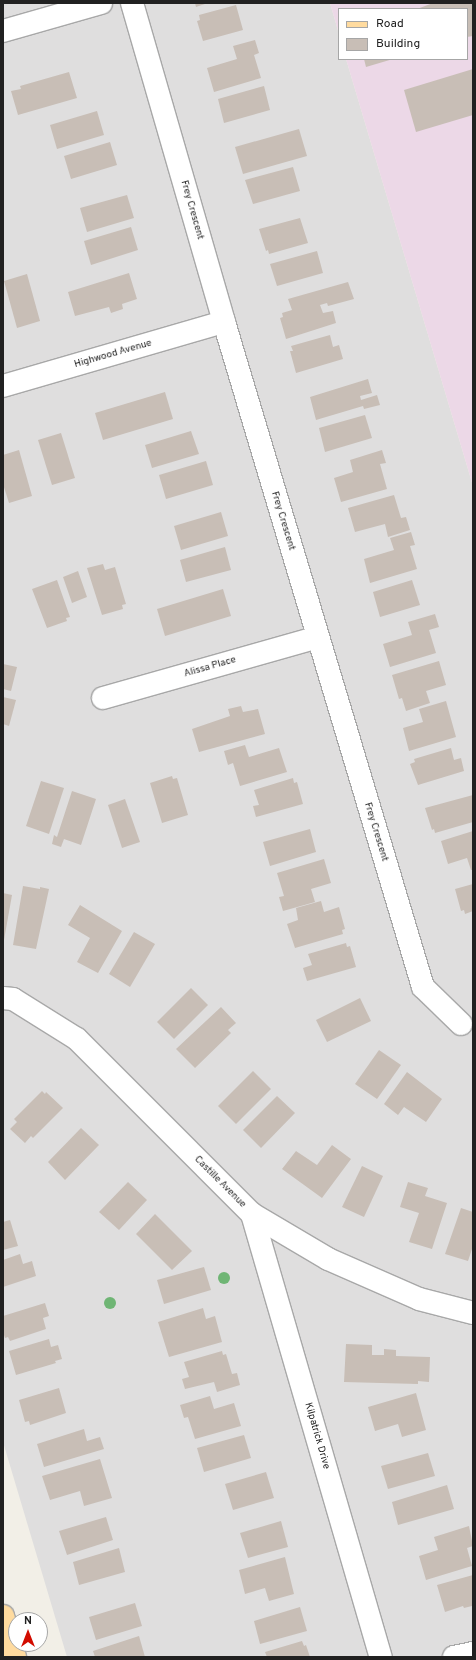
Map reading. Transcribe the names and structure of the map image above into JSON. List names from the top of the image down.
{
  "streets": {
    "street": [
      "Frey Crescent",
      "Highwood Avenue",
      "Alissa Place",
      "Castille Avenue",
      "Kilpatrick Drive"
    ]
  },
  "crossings": [
    ["Frey Crescent", "Highwood Avenue"],
    ["Frey Crescent", "Alissa Place"],
    ["Castille Avenue", "Kilpatrick Drive"]
  ],
  "legend": ["Road", "Building"],
  "north": "top"
}
